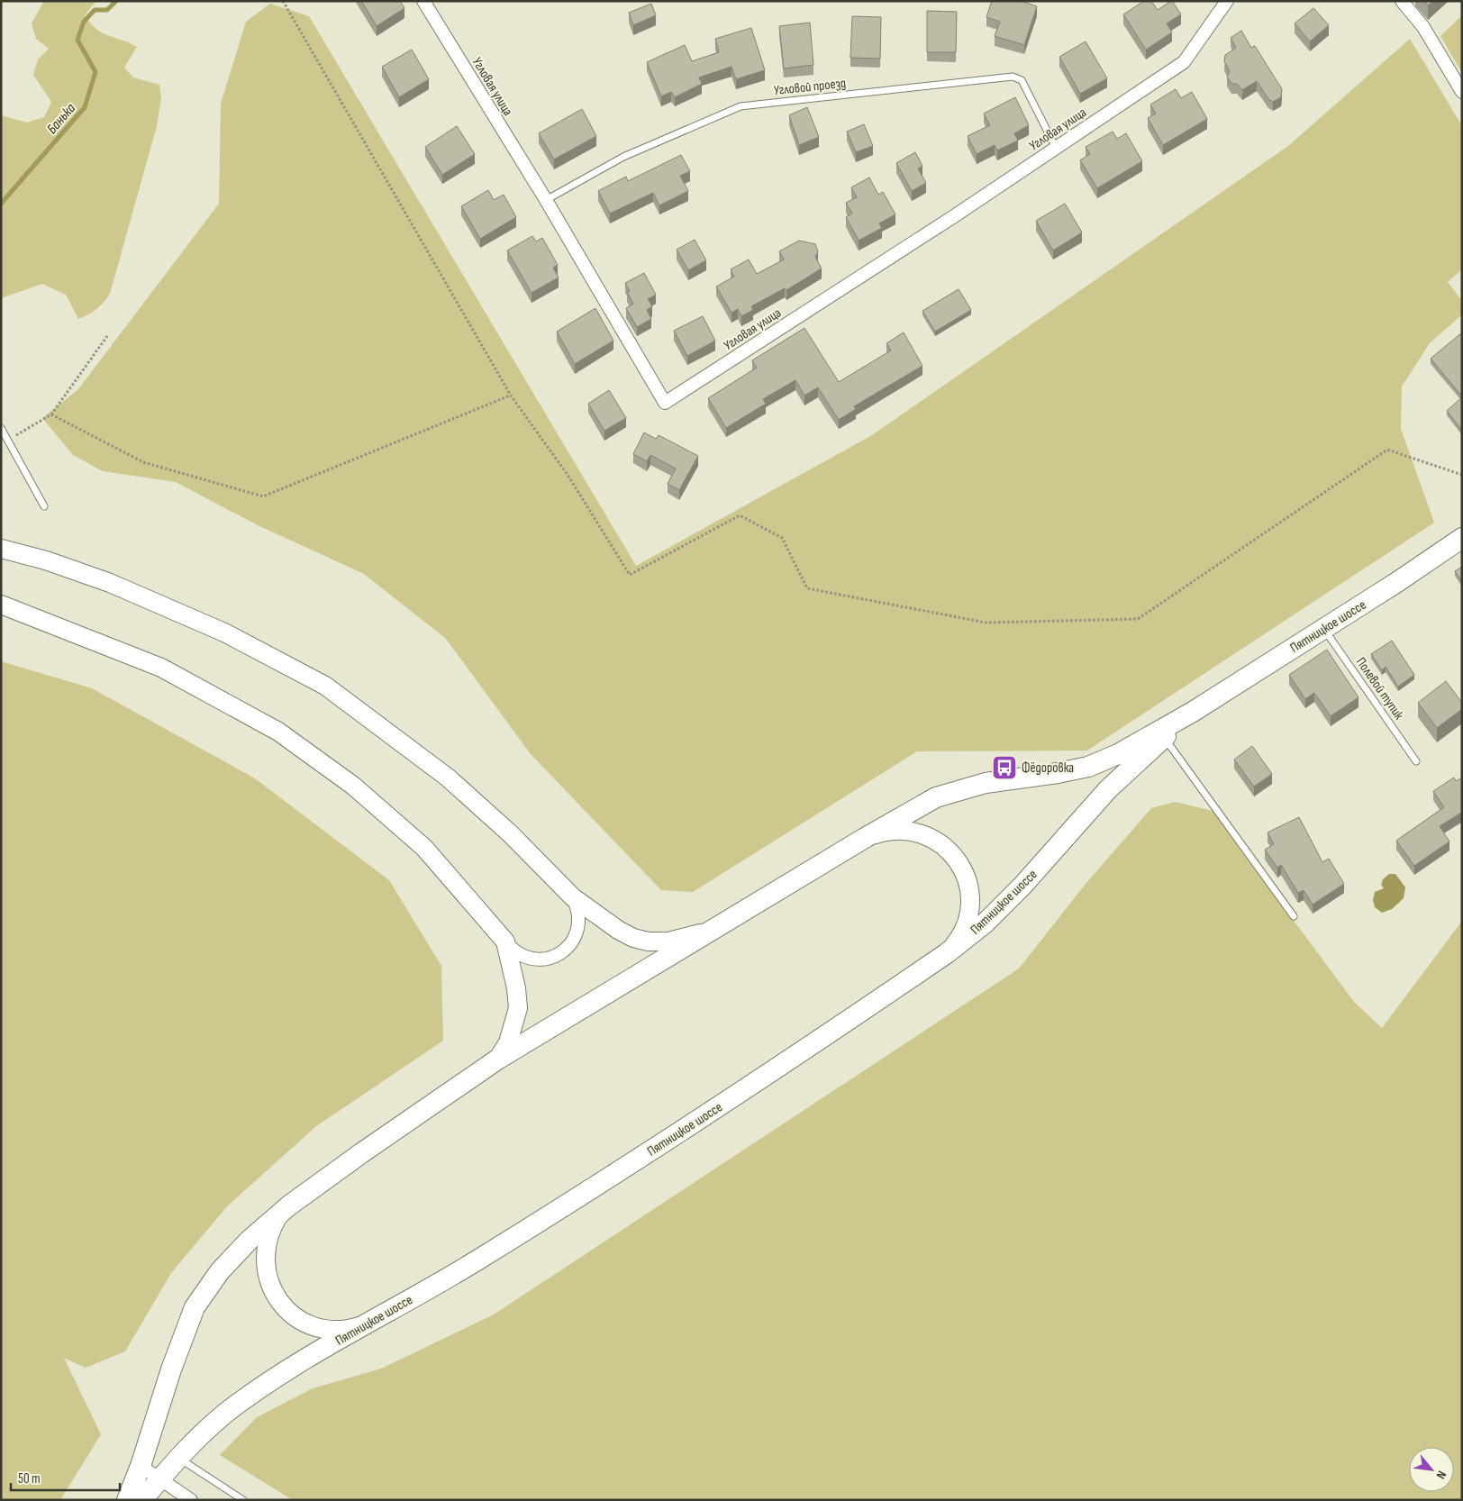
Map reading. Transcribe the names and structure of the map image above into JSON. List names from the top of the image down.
{
  "streets": {
    "main road": ["Пятницкое шоссе"],
    "street": ["Угловая улица"],
    "lane": ["Угловой проезд", "Полевой тупик"]
  },
  "crossings": [
    ["Угловая улица", "Угловой проезд"],
    ["Пятницкое шоссе", "Полевой тупик"]
  ],
  "water": ["Банька"],
  "places": {
    "bus stop": ["Фёдоровка"]
  },
  "scale_bar": "50 m",
  "north": "bottom right"
}
